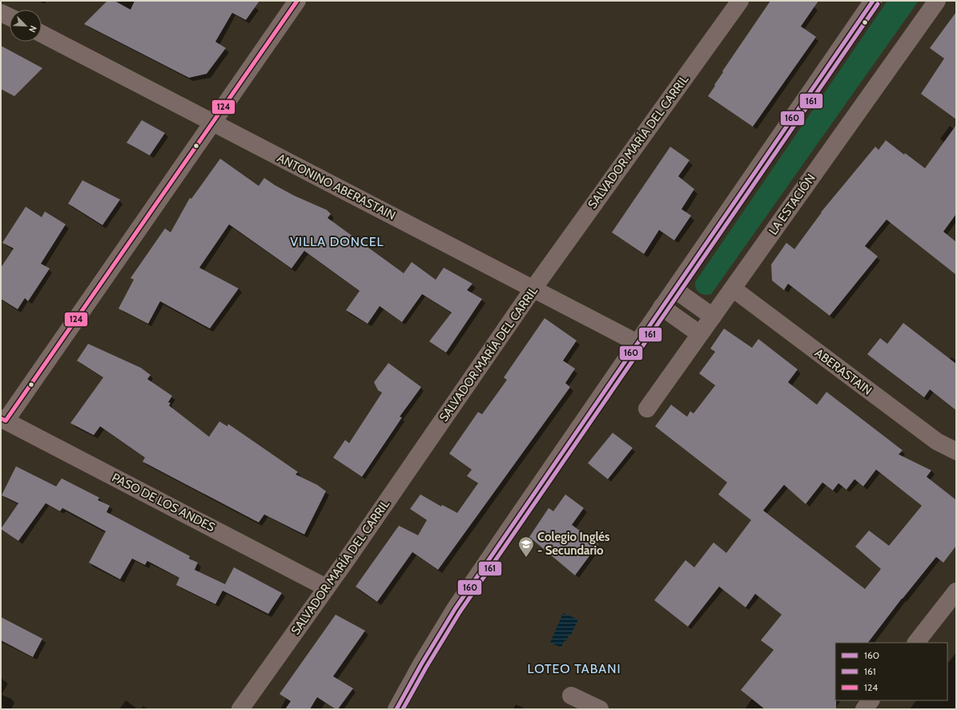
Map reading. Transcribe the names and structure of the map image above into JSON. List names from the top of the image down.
{
  "streets": {
    "street": [
      "SALVADOR MARÍA DEL CARRIL",
      "ANTONINO ABERASTAIN",
      "LA ESTACIÓN",
      "ABERASTAIN",
      "PASO DE LOS ANDES"
    ]
  },
  "crossings": [
    ["SALVADOR MARÍA DEL CARRIL", "ANTONINO ABERASTAIN"],
    ["SALVADOR MARÍA DEL CARRIL", "PASO DE LOS ANDES"],
    ["LA ESTACIÓN", "ABERASTAIN"]
  ],
  "districts": ["VILLA DONCEL", "LOTEO TABANI"],
  "places": {
    "school or university": ["Colegio Inglés - Secundario"]
  },
  "lines": ["transit line 160", "transit line 124", "transit line 161"],
  "legend": ["160", "161", "124"],
  "north": "bottom right"
}
